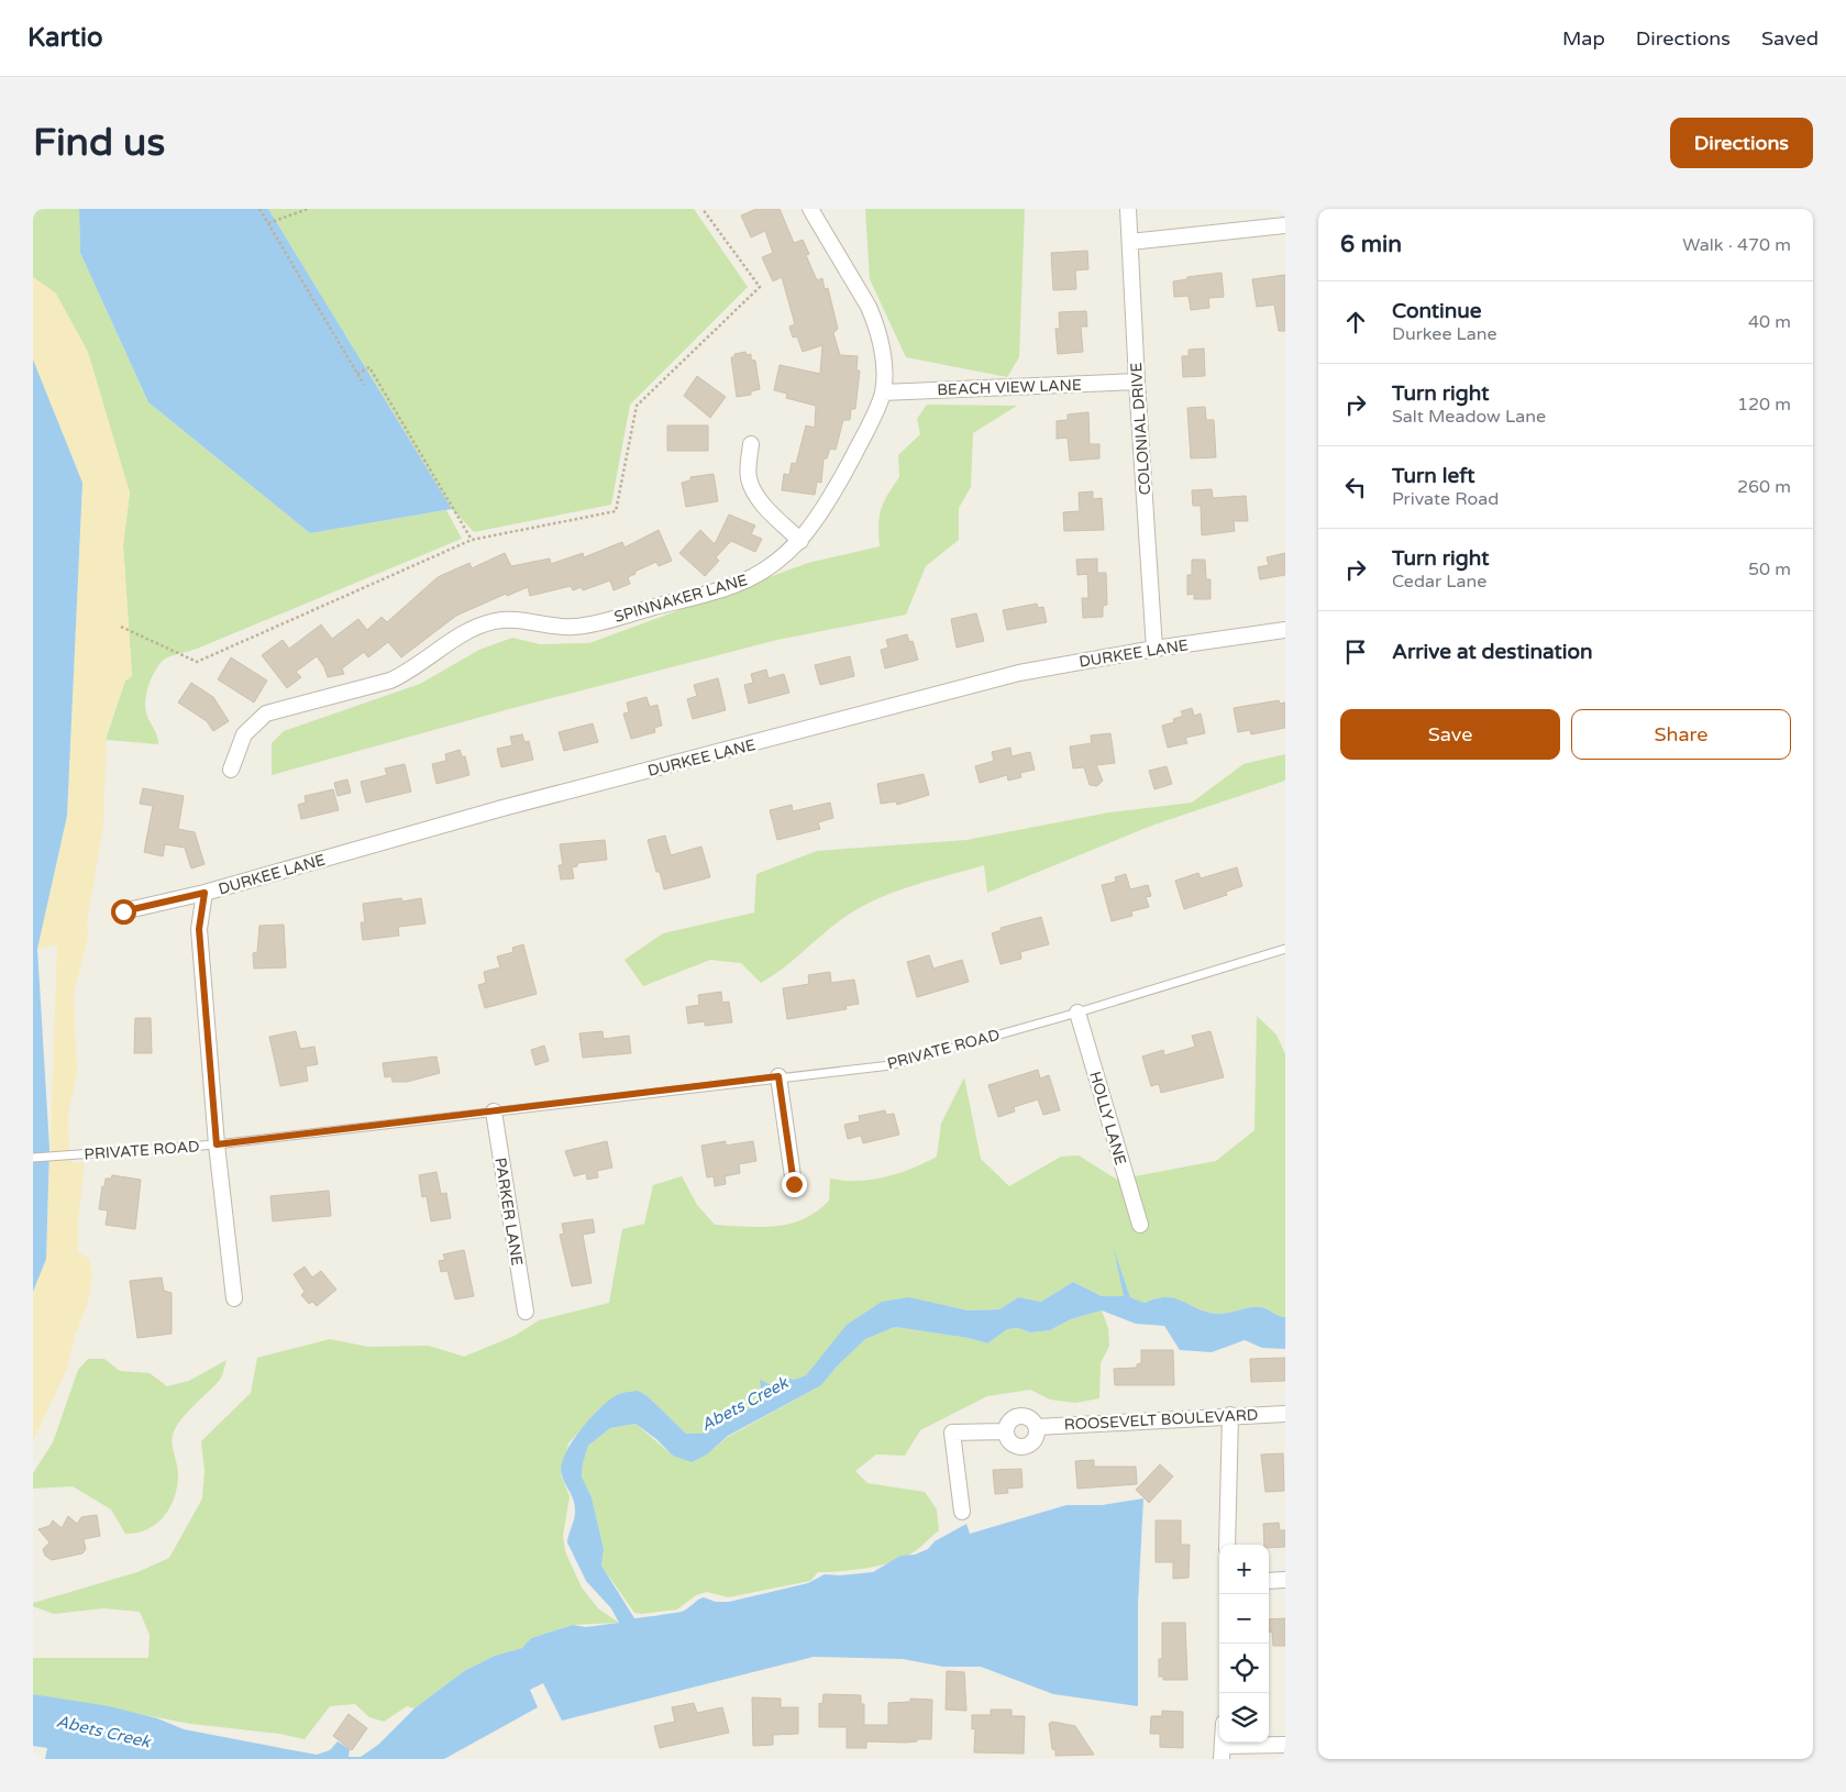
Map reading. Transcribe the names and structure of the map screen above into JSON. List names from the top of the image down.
{
  "streets": {
    "street": [
      "BEACH VIEW LANE",
      "COLONIAL DRIVE",
      "SPINNAKER LANE",
      "DURKEE LANE",
      "HOLLY LANE",
      "PARKER LANE",
      "ROOSEVELT BOULEVARD"
    ],
    "lane": ["PRIVATE ROAD"]
  },
  "crossings": [
    ["BEACH VIEW LANE", "COLONIAL DRIVE"],
    ["BEACH VIEW LANE", "SPINNAKER LANE"],
    ["COLONIAL DRIVE", "DURKEE LANE"],
    ["PRIVATE ROAD", "HOLLY LANE"],
    ["PRIVATE ROAD", "PARKER LANE"]
  ],
  "water": ["Abets Creek"],
  "page": {
    "header": "Kartio",
    "nav": ["Map", "Directions", "Saved"],
    "buttons": [
      "Directions",
      ["Save", "Share"]
    ],
    "title": "Find us",
    "heading": ["6 min", "Walk · 470 m"],
    "list": [
      ["Continue", "Durkee Lane", "40 m"],
      ["Turn right", "Salt Meadow Lane", "120 m"],
      ["Turn left", "Private Road", "260 m"],
      ["Turn right", "Cedar Lane", "50 m"],
      "Arrive at destination"
    ],
    "map_buttons": ["+", "−"]
  }
}
